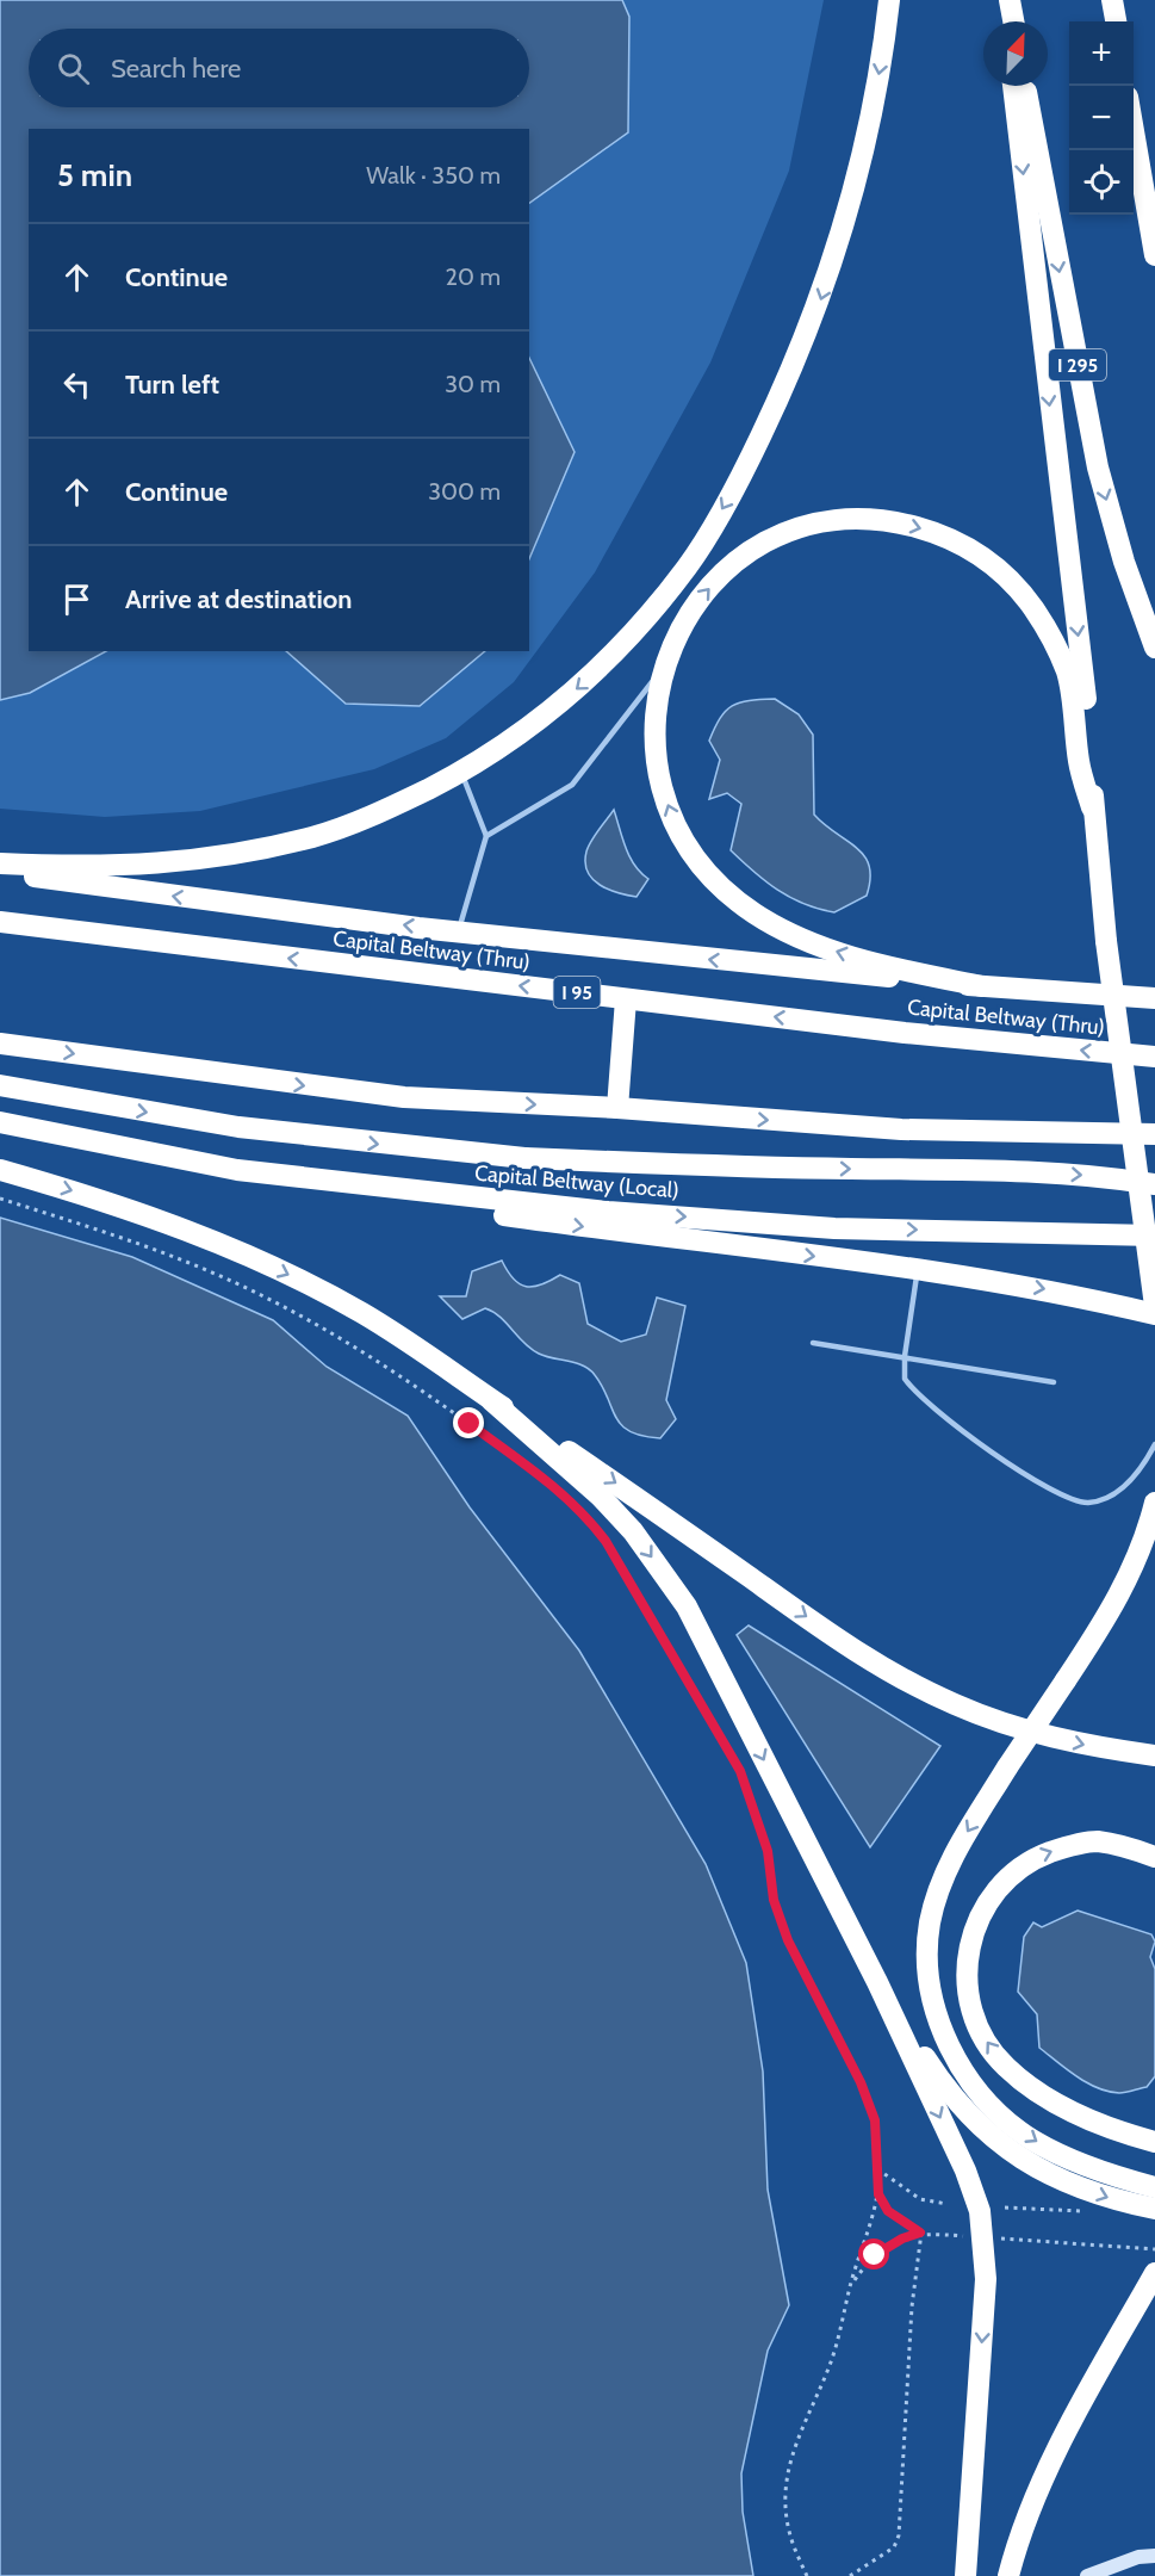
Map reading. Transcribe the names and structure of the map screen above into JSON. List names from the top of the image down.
{
  "streets": {
    "highway": [
      "I 295",
      "Capital Beltway (Thru)",
      "I 95",
      "Capital Beltway (Local)"
    ]
  },
  "north": "top right",
  "page": {
    "map_buttons": ["+", "−"],
    "search": "Search here",
    "heading": ["5 min", "Walk · 350 m"],
    "list": [
      ["Continue", "20 m"],
      ["Turn left", "30 m"],
      ["Continue", "300 m"],
      "Arrive at destination"
    ]
  }
}
